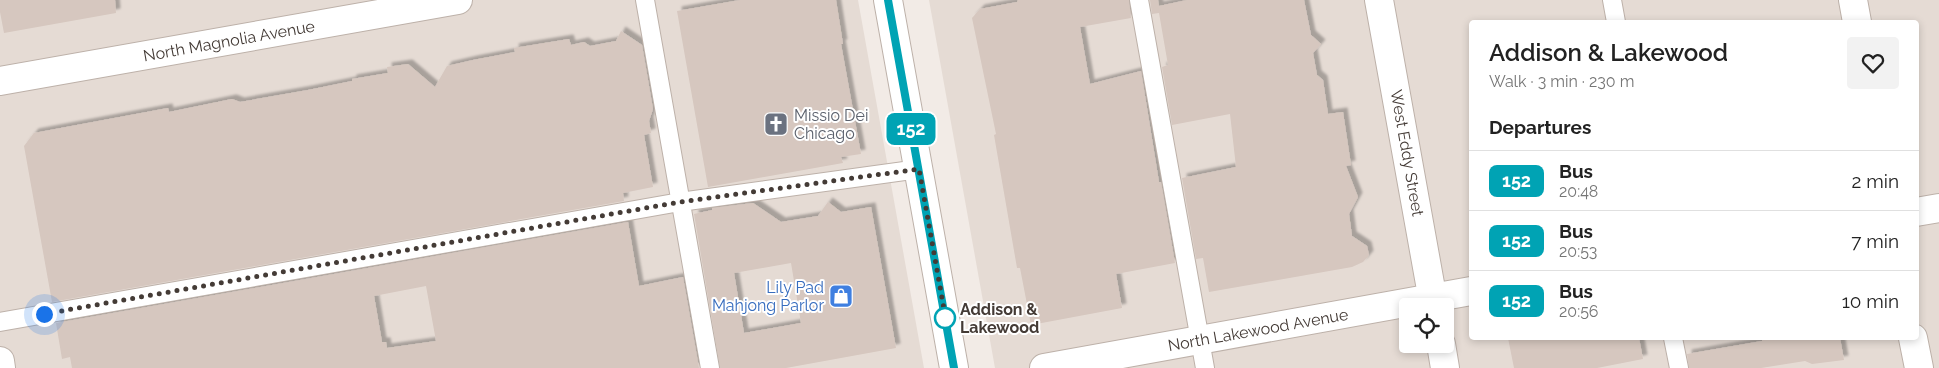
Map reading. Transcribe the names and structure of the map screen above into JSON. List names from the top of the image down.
{
  "streets": {
    "street": ["North Magnolia Avenue", "West Eddy Street", "North Lakewood Avenue"]
  },
  "places": {
    "church": ["Missio Dei Chicago"],
    "shop": ["Lily Pad Mahjong Parlor"],
    "other": ["Addison & Lakewood"]
  },
  "lines": ["bus line 152"],
  "page": {
    "on_map": "152",
    "heading": [
      ["Addison & Lakewood", "Walk · 3 min · 230 m"],
      "Departures"
    ],
    "list": [
      {
        "mark": "152",
        "name": "Bus",
        "note": "20:48",
        "value": "2 min"
      },
      {
        "mark": "152",
        "name": "Bus",
        "note": "20:53",
        "value": "7 min"
      },
      {
        "mark": "152",
        "name": "Bus",
        "note": "20:56",
        "value": "10 min"
      }
    ]
  }
}
